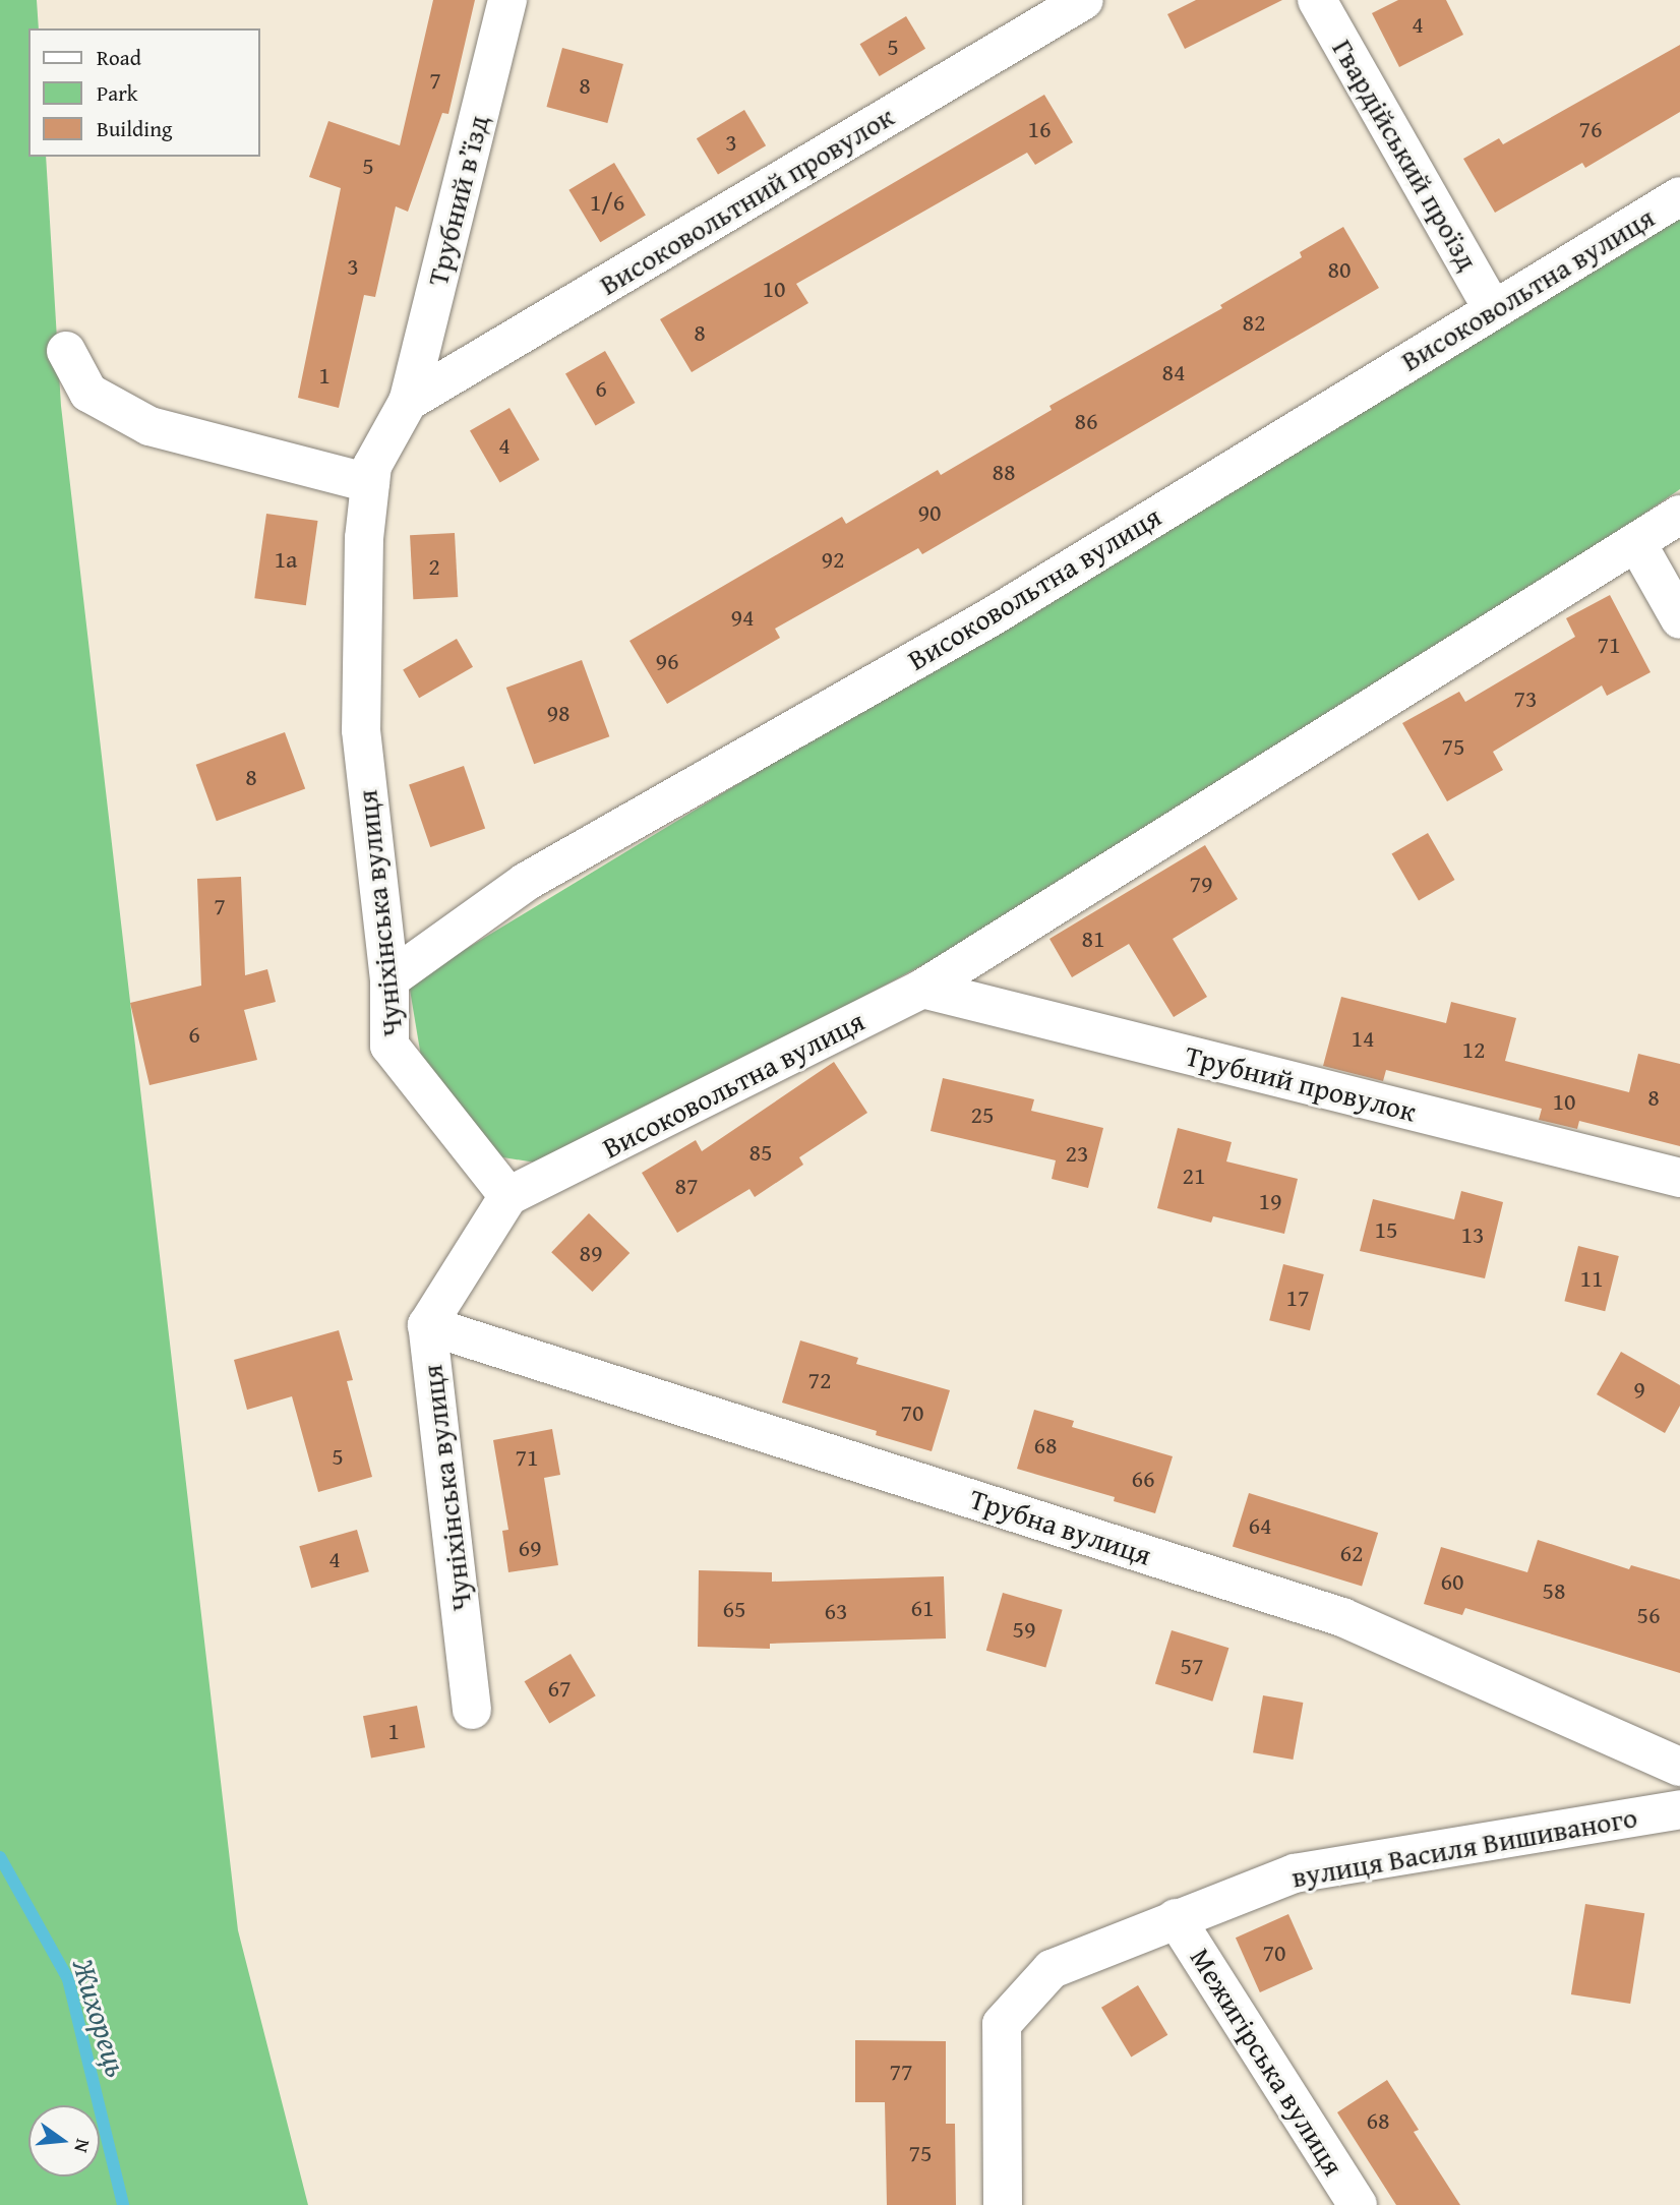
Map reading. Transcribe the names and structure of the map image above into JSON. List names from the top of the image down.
{
  "streets": {
    "street": [
      "Гвардійський проїзд",
      "Трубний в’їзд",
      "Високовольтний провулок",
      "Високовольтна вулиця",
      "Чуніхінська вулиця",
      "Трубний провулок",
      "Трубна вулиця",
      "вулиця Василя Вишиваного",
      "Межигірська вулиця"
    ]
  },
  "crossings": [
    ["Гвардійський проїзд", "Високовольтна вулиця"],
    ["Трубний в’їзд", "Високовольтний провулок"],
    ["Трубний в’їзд", "Чуніхінська вулиця"],
    ["Високовольтний провулок", "Чуніхінська вулиця"],
    ["Високовольтна вулиця", "Чуніхінська вулиця"],
    ["Високовольтна вулиця", "Трубний провулок"],
    ["Чуніхінська вулиця", "Трубна вулиця"],
    ["вулиця Василя Вишиваного", "Межигірська вулиця"]
  ],
  "water": ["Жихорець"],
  "house_numbers": [
    "4",
    "5",
    "7",
    "8",
    "16",
    "76",
    "3",
    "5",
    "1/6",
    "3",
    "80",
    "10",
    "82",
    "8",
    "84",
    "1",
    "6",
    "86",
    "4",
    "88",
    "90",
    "1а",
    "92",
    "2",
    "94",
    "71",
    "96",
    "73",
    "98",
    "75",
    "8",
    "79",
    "7",
    "81",
    "6",
    "14",
    "12",
    "8",
    "10",
    "25",
    "85",
    "23",
    "21",
    "87",
    "19",
    "15",
    "13",
    "89",
    "11",
    "17",
    "72",
    "9",
    "70",
    "68",
    "5",
    "71",
    "66",
    "64",
    "69",
    "62",
    "4",
    "60",
    "58",
    "61",
    "65",
    "63",
    "56",
    "59",
    "57",
    "67",
    "1",
    "70",
    "77",
    "68",
    "75"
  ],
  "legend": ["Road", "Park", "Building"],
  "north": "right"
}
